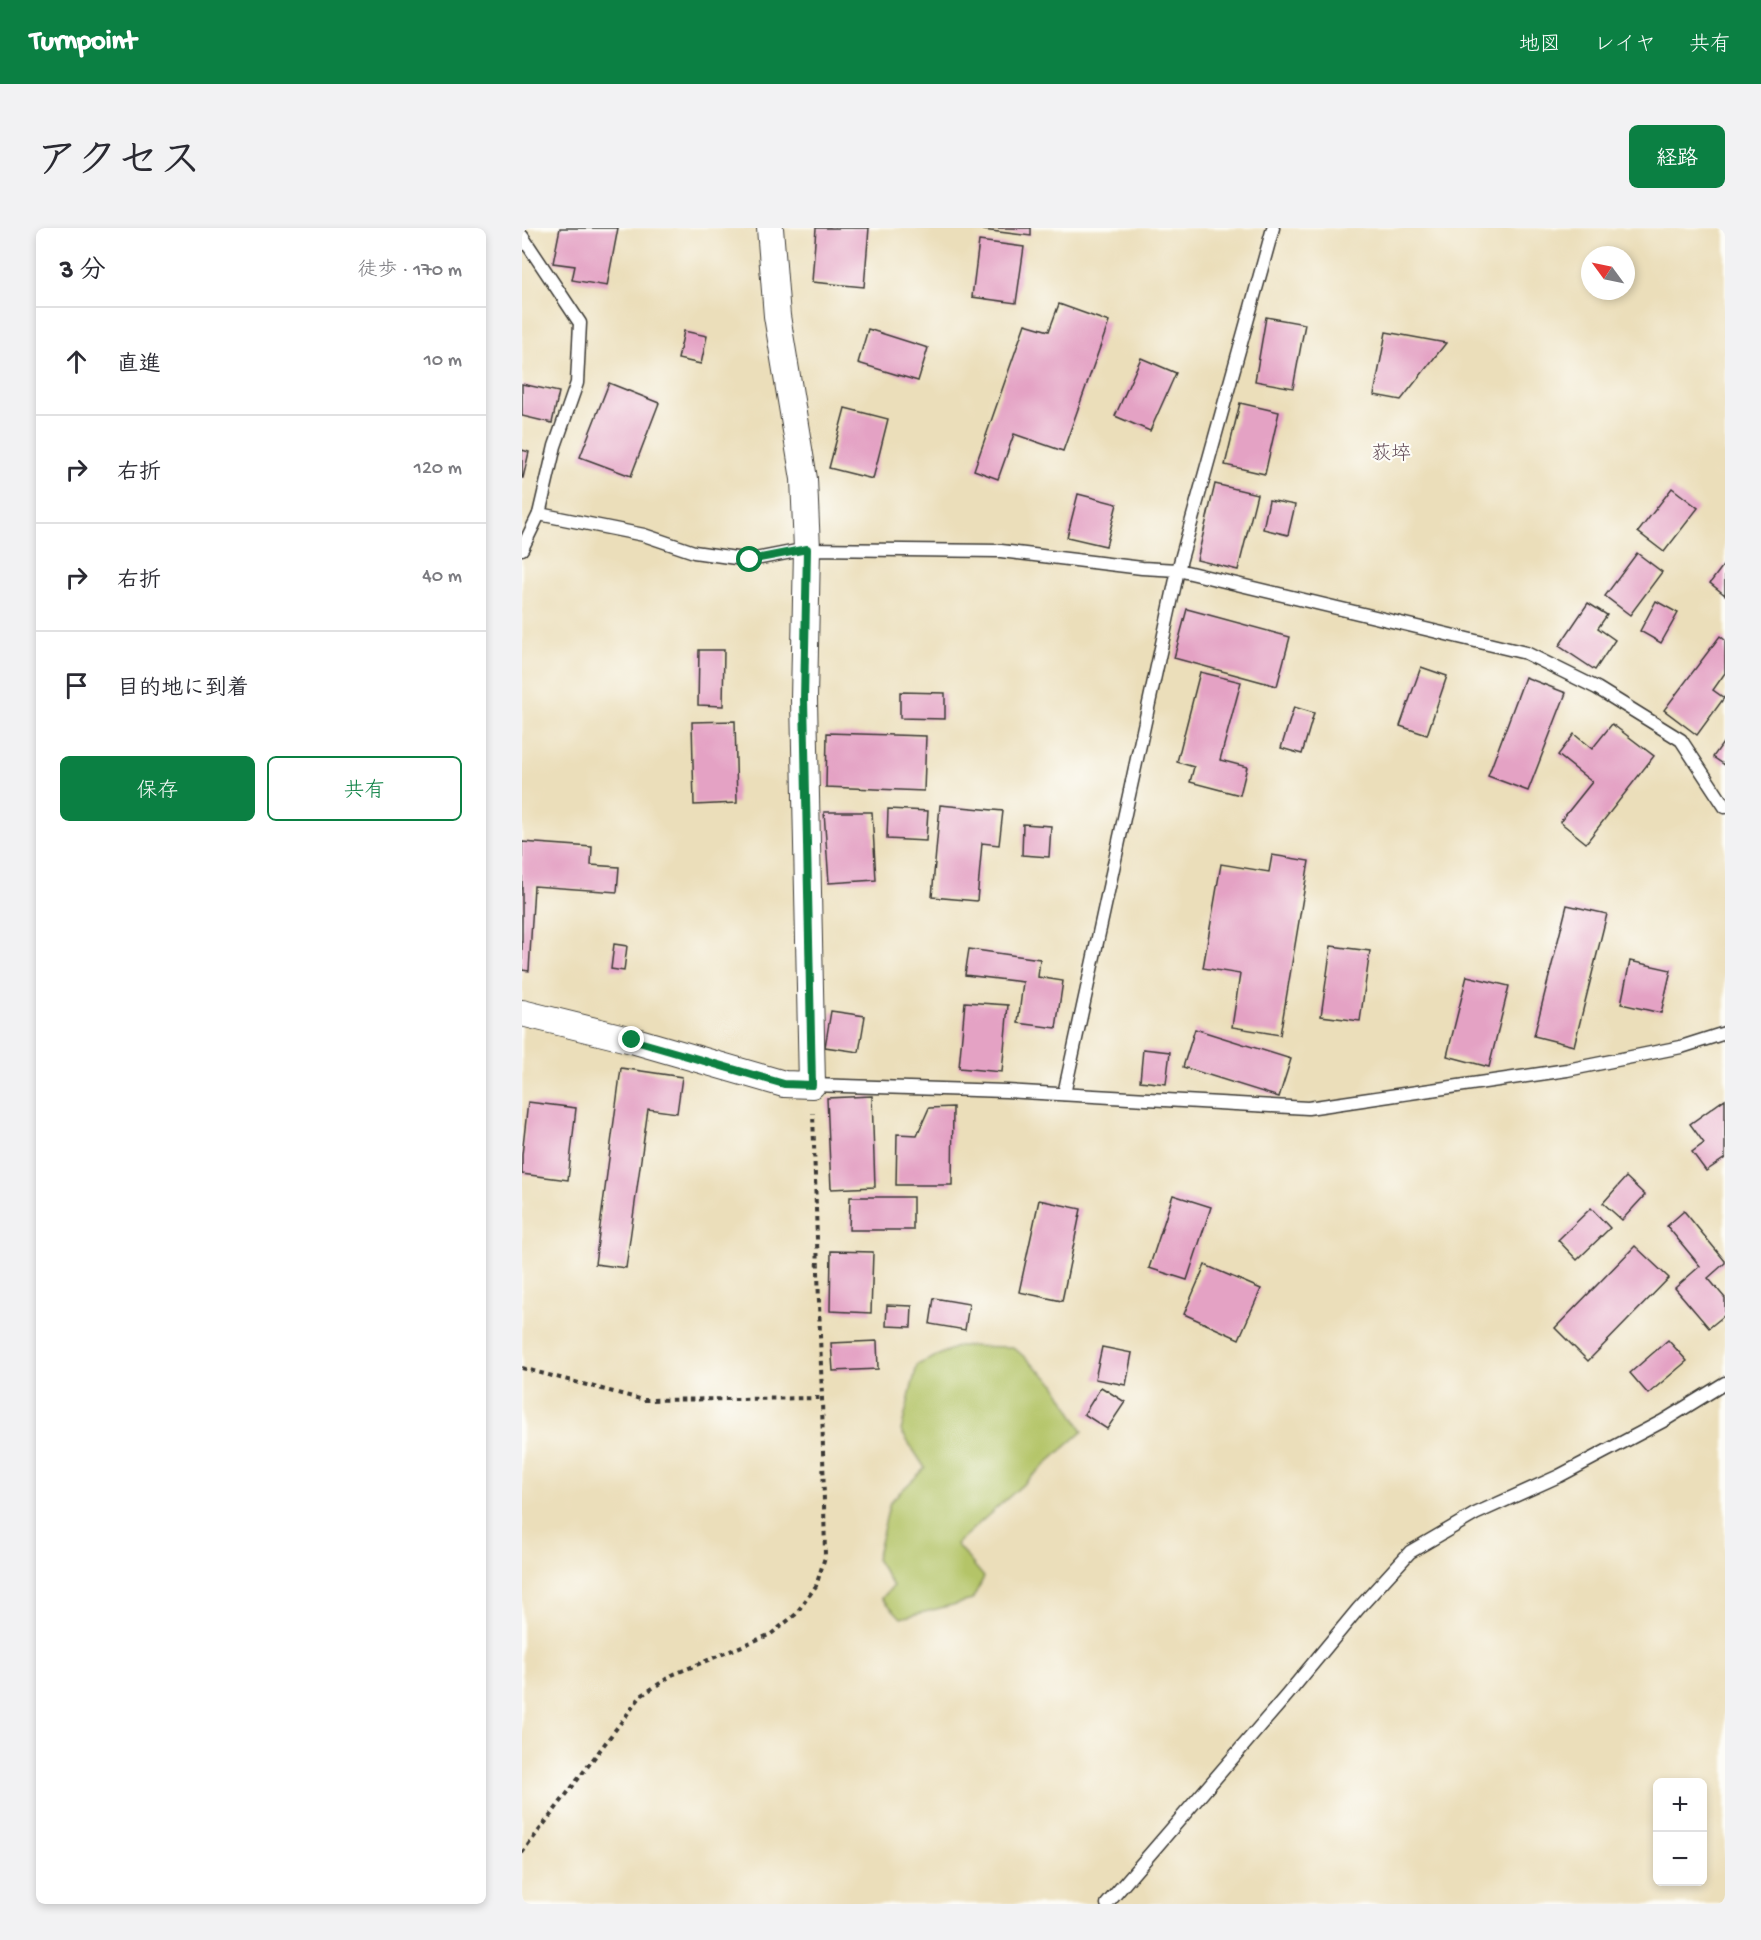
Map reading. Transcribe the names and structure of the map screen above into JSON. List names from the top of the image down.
{
  "districts": ["荻埣"],
  "north": "top left",
  "page": {
    "header": "Turnpoint",
    "nav": ["地図", "レイヤ", "共有"],
    "title": "アクセス",
    "buttons": [
      "経路",
      ["保存", "共有"]
    ],
    "heading": ["3 分", "徒歩 · 170 m"],
    "list": [
      ["直進", "10 m"],
      ["右折", "120 m"],
      ["右折", "40 m"],
      "目的地に到着"
    ],
    "map_buttons": ["+", "−"]
  }
}
